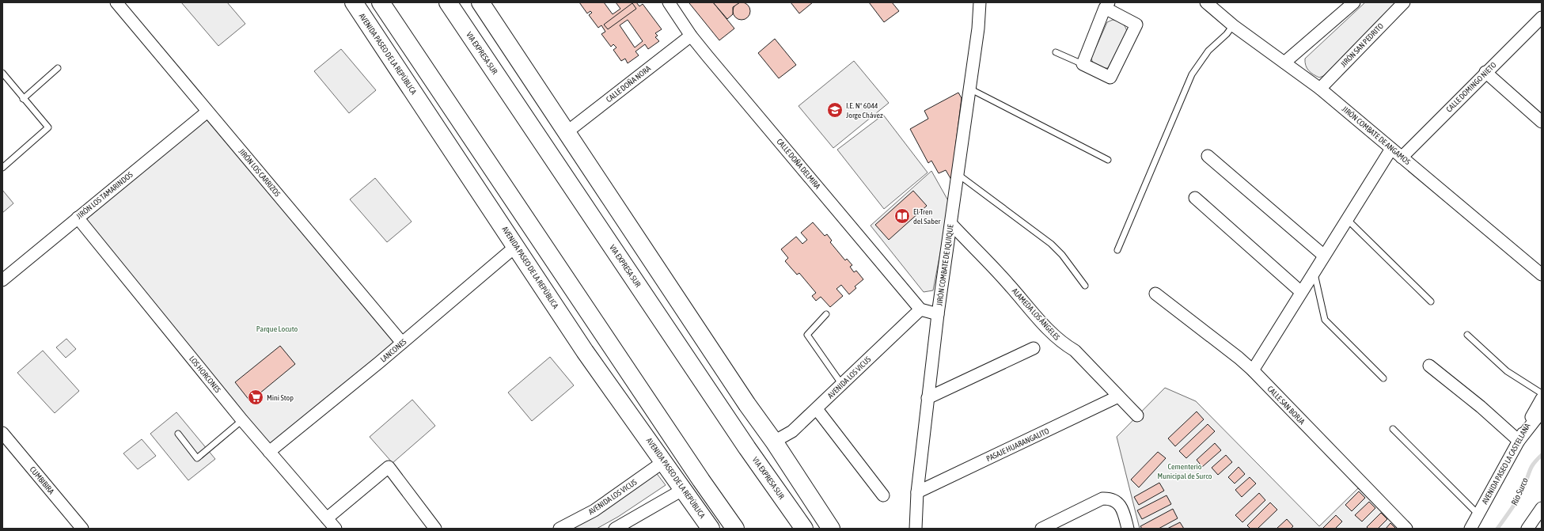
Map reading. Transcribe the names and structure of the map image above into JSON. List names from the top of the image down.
{
  "streets": {
    "main road": ["VIA EXPRESA SUR", "AVENIDA PASEO DE LA REPÚBLICA"],
    "street": [
      "JIRÓN SAN PEDRITO",
      "CALLE DOÑA NORA",
      "CALLE DOMINGO NIETO",
      "JIRÓN COMBATE DE ANGAMOS",
      "CALLE DOÑA DELMIRA",
      "JIRÓN LOS CARRIZOS",
      "JIRÓN LOS TAMARINDOS",
      "JIRÓN COMBATE DE IQUIQUE",
      "ALAMEDA LOS ÁNGELES",
      "LANCONES",
      "LOS HORCONES",
      "AVENIDA LOS VICUS",
      "CALLE SAN BORJA",
      "PASAJE HUARANGALITO",
      "AVENIDA PASEO LA CASTELLANA",
      "CUMBIBIRA"
    ]
  },
  "crossings": [
    ["JIRÓN SAN PEDRITO", "JIRÓN COMBATE DE ANGAMOS"],
    ["AVENIDA PASEO DE LA REPÚBLICA", "LANCONES"],
    ["AVENIDA PASEO DE LA REPÚBLICA", "AVENIDA LOS VICUS"],
    ["CALLE DOÑA NORA", "CALLE DOÑA DELMIRA"],
    ["CALLE DOMINGO NIETO", "JIRÓN COMBATE DE ANGAMOS"],
    ["CALLE DOÑA DELMIRA", "AVENIDA LOS VICUS"],
    ["JIRÓN LOS CARRIZOS", "JIRÓN LOS TAMARINDOS"],
    ["JIRÓN LOS CARRIZOS", "LANCONES"],
    ["JIRÓN LOS TAMARINDOS", "LOS HORCONES"],
    ["JIRÓN COMBATE DE IQUIQUE", "ALAMEDA LOS ÁNGELES"],
    ["JIRÓN COMBATE DE IQUIQUE", "PASAJE HUARANGALITO"],
    ["ALAMEDA LOS ÁNGELES", "PASAJE HUARANGALITO"],
    ["LANCONES", "LOS HORCONES"]
  ],
  "water": ["Río Surco"],
  "parks": ["Parque Locuto", "Cementerio Municipal de Surco"],
  "places": {
    "school or university": ["I.E. N° 6044 Jorge Chávez"],
    "library": ["El Tren del Saber"],
    "supermarket": ["Mini Stop"]
  }
}
